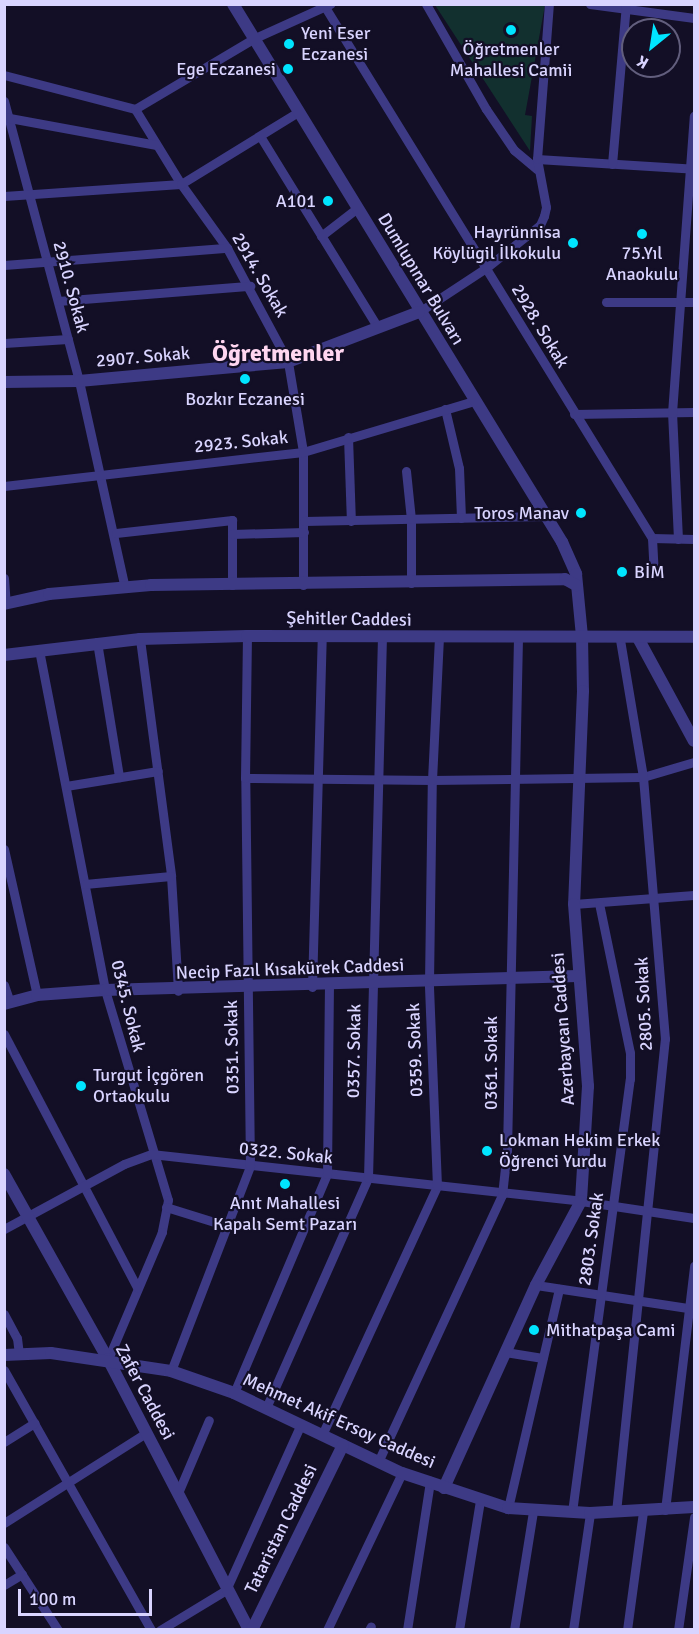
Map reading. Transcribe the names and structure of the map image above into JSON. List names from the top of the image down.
{
  "streets": {
    "street": [
      "2914. Sokak",
      "Dumlupınar Bulvarı",
      "2910. Sokak",
      "2928. Sokak",
      "2907. Sokak",
      "2923. Sokak",
      "Şehitler Caddesi",
      "Necip Fazıl Kısakürek Caddesi",
      "2805. Sokak",
      "0345. Sokak",
      "Azerbaycan Caddesi",
      "0351. Sokak",
      "0359. Sokak",
      "0357. Sokak",
      "0361. Sokak",
      "0322. Sokak",
      "2803. Sokak",
      "Zafer Caddesi",
      "Mehmet Akif Ersoy Caddesi",
      "Tataristan Caddesi"
    ]
  },
  "crossings": [
    ["2914. Sokak", "2907. Sokak"],
    ["2914. Sokak", "2923. Sokak"],
    ["Dumlupınar Bulvarı", "2907. Sokak"],
    ["Dumlupınar Bulvarı", "2923. Sokak"],
    ["Dumlupınar Bulvarı", "Azerbaycan Caddesi"],
    ["2910. Sokak", "2907. Sokak"],
    ["2910. Sokak", "2923. Sokak"],
    ["Şehitler Caddesi", "2805. Sokak"],
    ["Şehitler Caddesi", "0345. Sokak"],
    ["Şehitler Caddesi", "Azerbaycan Caddesi"],
    ["Şehitler Caddesi", "0351. Sokak"],
    ["Şehitler Caddesi", "0359. Sokak"],
    ["Şehitler Caddesi", "0357. Sokak"],
    ["Şehitler Caddesi", "0361. Sokak"],
    ["Necip Fazıl Kısakürek Caddesi", "0345. Sokak"],
    ["Necip Fazıl Kısakürek Caddesi", "Azerbaycan Caddesi"],
    ["Necip Fazıl Kısakürek Caddesi", "0351. Sokak"],
    ["Necip Fazıl Kısakürek Caddesi", "0359. Sokak"],
    ["Necip Fazıl Kısakürek Caddesi", "0357. Sokak"],
    ["Necip Fazıl Kısakürek Caddesi", "0361. Sokak"],
    ["2805. Sokak", "0322. Sokak"],
    ["2805. Sokak", "Mehmet Akif Ersoy Caddesi"],
    ["0345. Sokak", "0322. Sokak"],
    ["0345. Sokak", "Zafer Caddesi"],
    ["0345. Sokak", "Mehmet Akif Ersoy Caddesi"],
    ["Azerbaycan Caddesi", "0322. Sokak"],
    ["Azerbaycan Caddesi", "Mehmet Akif Ersoy Caddesi"],
    ["0351. Sokak", "0322. Sokak"],
    ["0351. Sokak", "Mehmet Akif Ersoy Caddesi"],
    ["0359. Sokak", "0322. Sokak"],
    ["0359. Sokak", "Mehmet Akif Ersoy Caddesi"],
    ["0357. Sokak", "0322. Sokak"],
    ["0357. Sokak", "Mehmet Akif Ersoy Caddesi"],
    ["0361. Sokak", "0322. Sokak"],
    ["0361. Sokak", "Mehmet Akif Ersoy Caddesi"],
    ["0322. Sokak", "2803. Sokak"],
    ["2803. Sokak", "Mehmet Akif Ersoy Caddesi"],
    ["Zafer Caddesi", "Mehmet Akif Ersoy Caddesi"],
    ["Zafer Caddesi", "Tataristan Caddesi"],
    ["Mehmet Akif Ersoy Caddesi", "Tataristan Caddesi"]
  ],
  "districts": ["Öğretmenler"],
  "places": [
    "Öğretmenler Mahallesi Camii",
    "Yeni Eser Eczanesi",
    "Ege Eczanesi",
    "A101",
    "75.Yıl Anaokulu",
    "Hayrünnisa Köylügil İlkokulu",
    "Bozkır Eczanesi",
    "Toros Manav",
    "BİM",
    "Turgut İçgören Ortaokulu",
    "Lokman Hekim Erkek Öğrenci Yurdu",
    "Anıt Mahallesi Kapalı Semt Pazarı",
    "Mithatpaşa Cami"
  ],
  "scale_bar": "100 m",
  "north": "bottom left"
}
